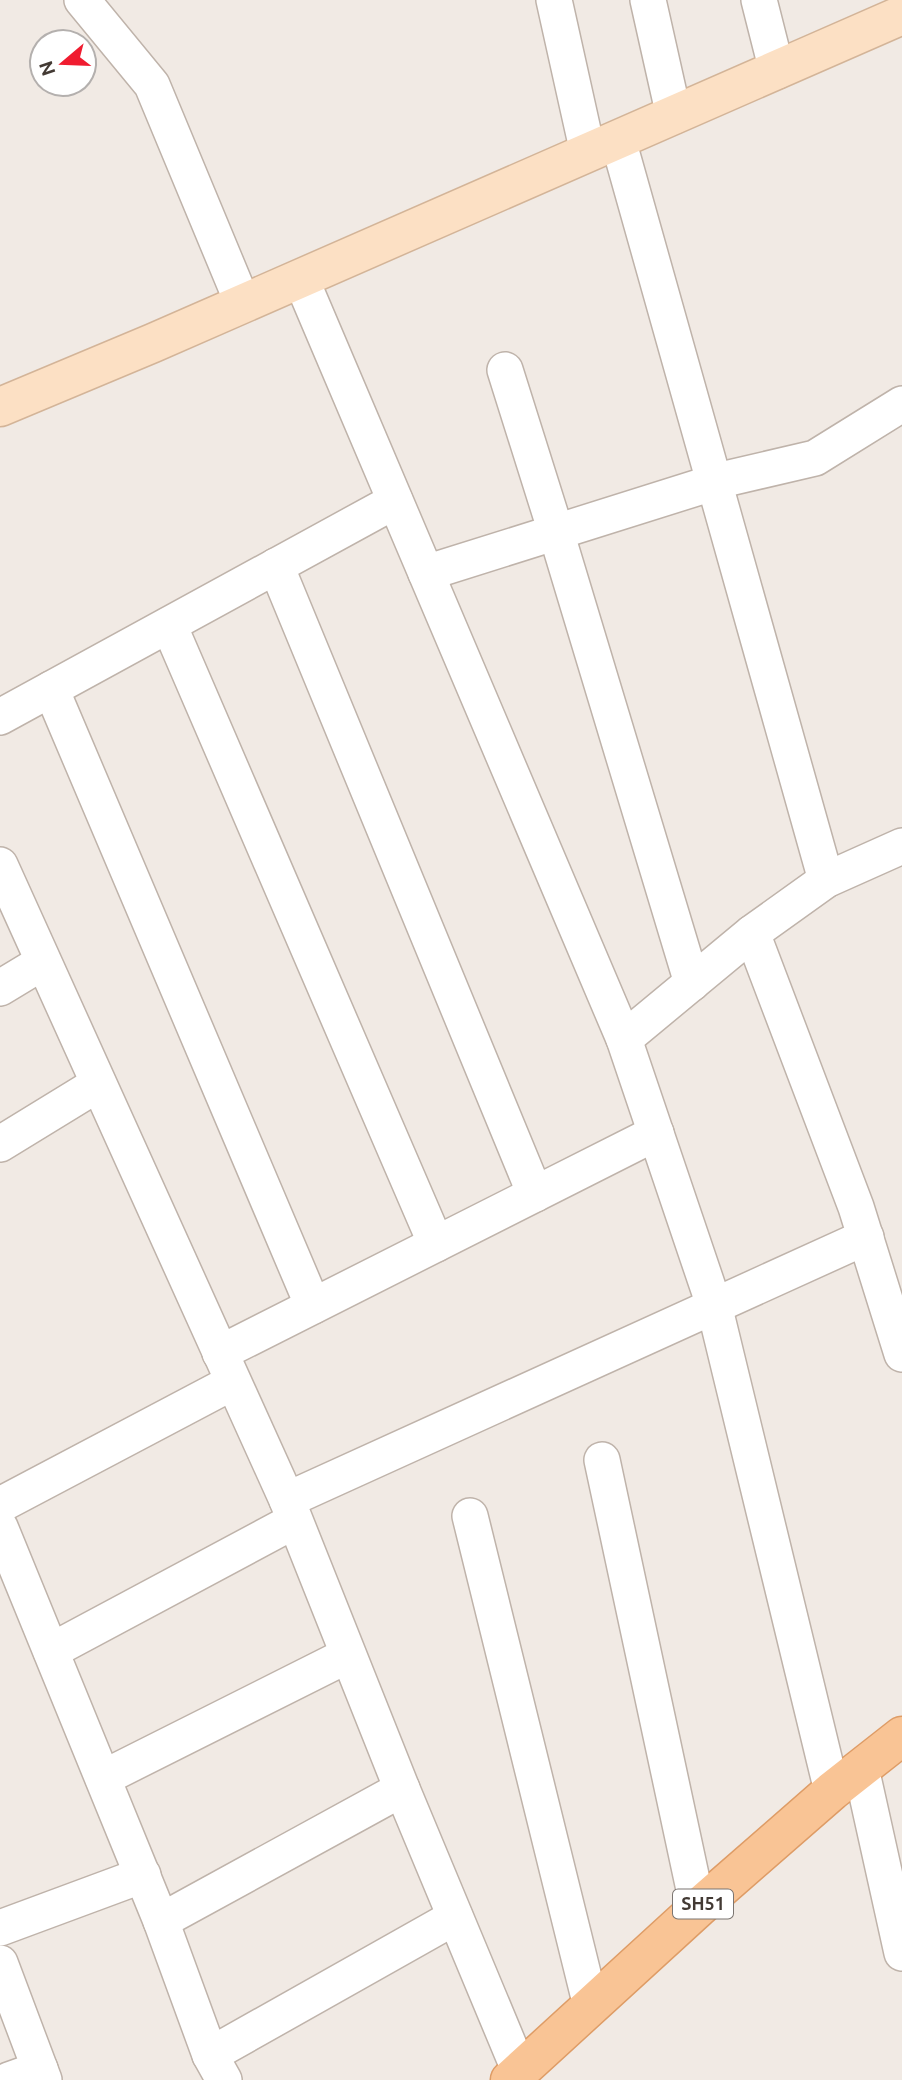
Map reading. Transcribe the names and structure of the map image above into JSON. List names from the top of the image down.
{
  "streets": {
    "main road": ["SH51"]
  },
  "north": "left"
}
